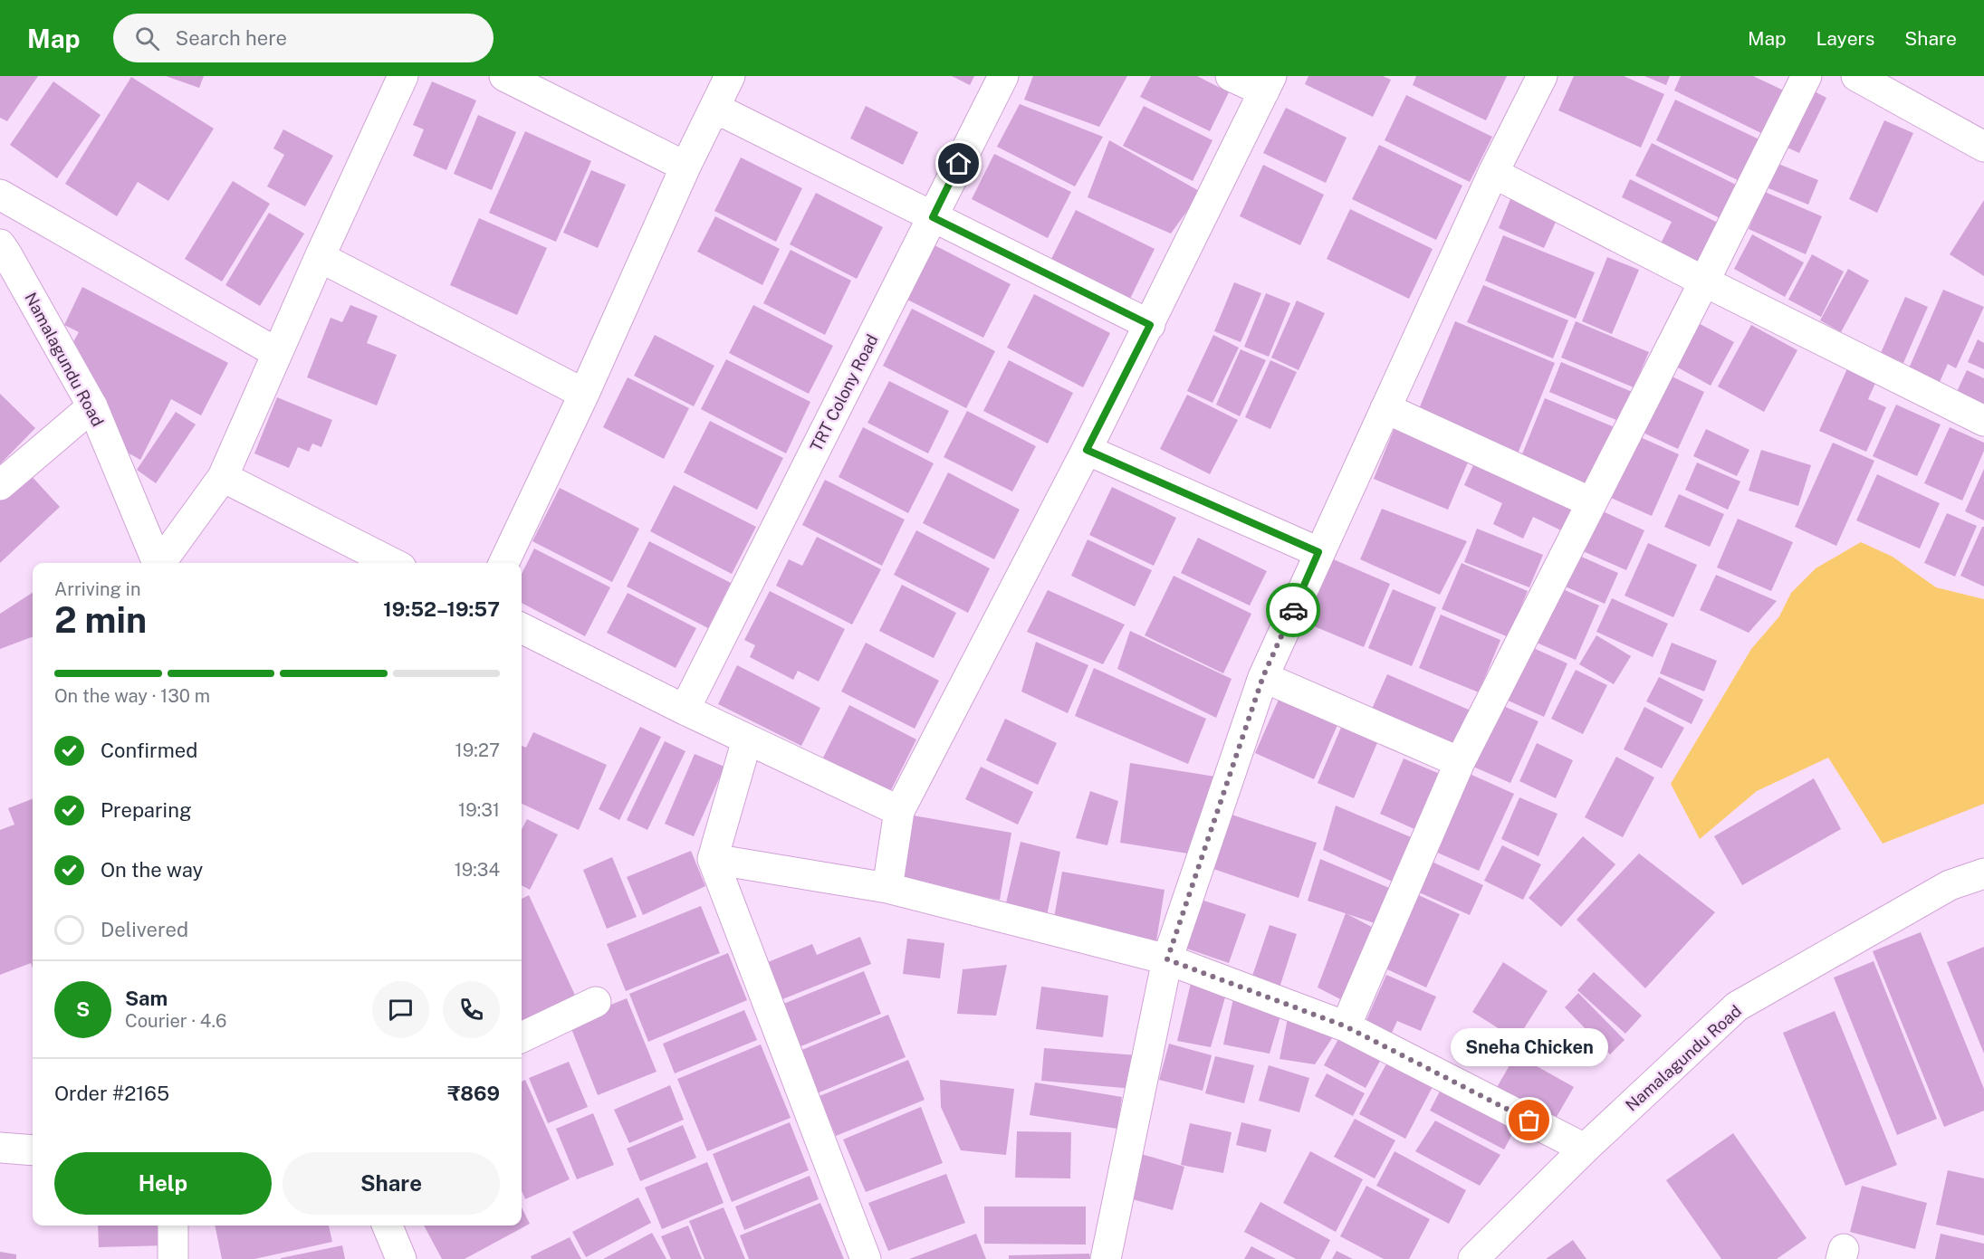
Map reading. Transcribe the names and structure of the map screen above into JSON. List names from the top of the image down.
{
  "streets": {
    "street": ["Namalagundu Road", "TRT Colony Road"]
  },
  "places": ["Sneha Chicken"],
  "page": {
    "header": "Map",
    "search": "Search here",
    "nav": ["Map", "Layers", "Share"],
    "heading": ["2 min", "Arriving in", "19:52–19:57"],
    "panel": [
      "Sam",
      "Courier · 4.6",
      "Order #2165",
      "₹869"
    ],
    "bar": "On the way · 130 m",
    "list": [
      ["Confirmed", "19:27"],
      ["Preparing", "19:31"],
      ["On the way", "19:34"],
      "Delivered"
    ],
    "round": "S",
    "bubble": "Sneha Chicken",
    "buttons": ["Help", "Share"]
  }
}
